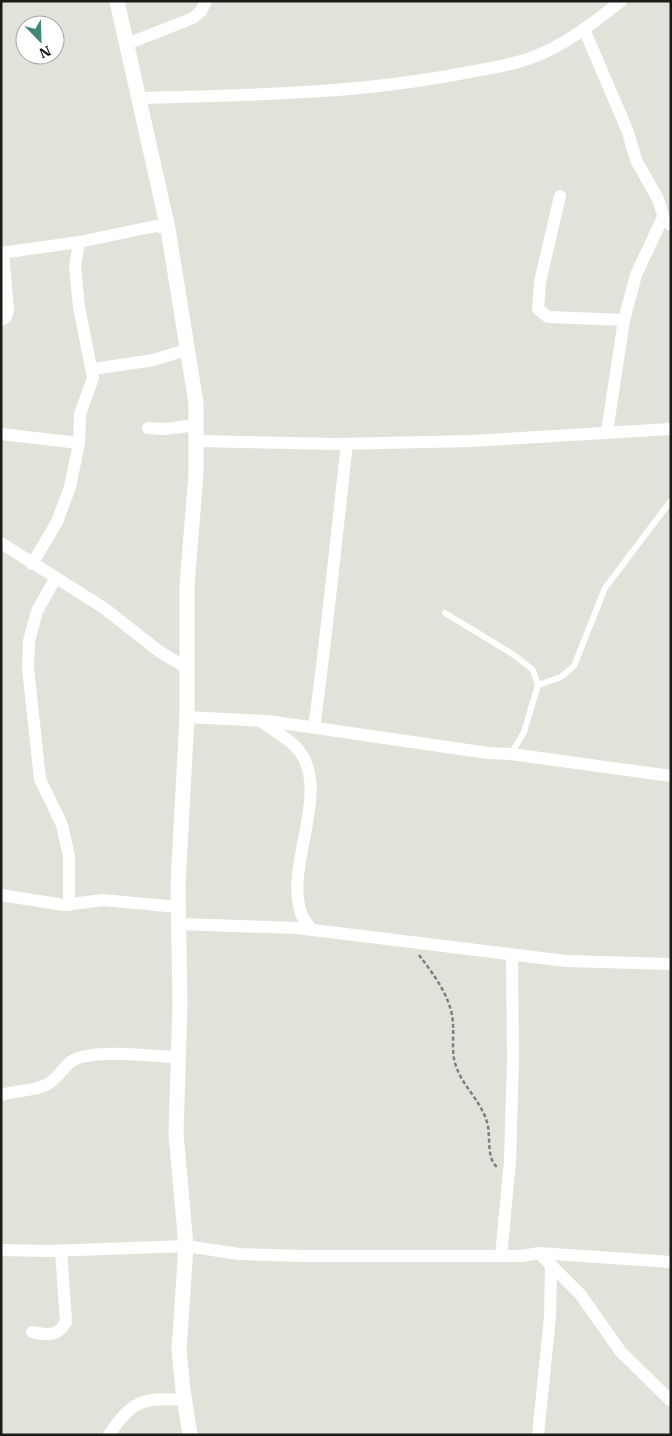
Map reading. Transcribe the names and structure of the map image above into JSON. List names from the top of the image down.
{
  "north": "bottom right"
}
